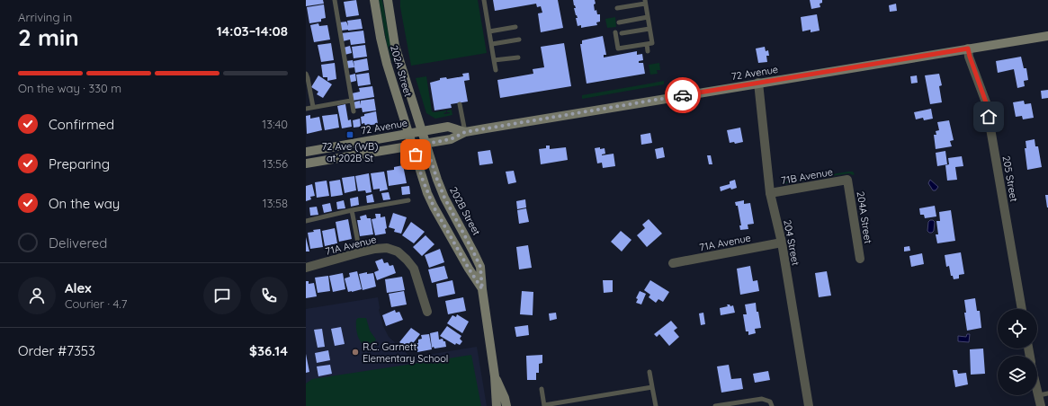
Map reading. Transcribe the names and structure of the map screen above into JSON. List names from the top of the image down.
{
  "streets": {
    "main road": ["202A Street", "72 Avenue", "202B Street"],
    "street": [
      "71B Avenue",
      "205 Street",
      "204A Street",
      "71A Avenue",
      "204 Street"
    ]
  },
  "crossings": [
    ["202A Street", "72 Avenue"],
    ["202A Street", "202B Street"],
    ["72 Avenue", "205 Street"],
    ["72 Avenue", "202B Street"],
    ["72 Avenue", "204 Street"],
    ["71B Avenue", "204A Street"],
    ["71B Avenue", "204 Street"],
    ["71A Avenue", "204 Street"]
  ],
  "places": {
    "transit": ["72 Ave (WB) at 202B St"],
    "other": ["R.C. Garnett Elementary School"]
  },
  "page": {
    "heading": ["2 min", "Arriving in", "14:03–14:08"],
    "panel": [
      "Alex",
      "Courier · 4.7",
      "Order #7353",
      "$36.14"
    ],
    "bar": "On the way · 330 m",
    "list": [
      ["Confirmed", "13:40"],
      ["Preparing", "13:56"],
      ["On the way", "13:58"],
      "Delivered"
    ]
  }
}
